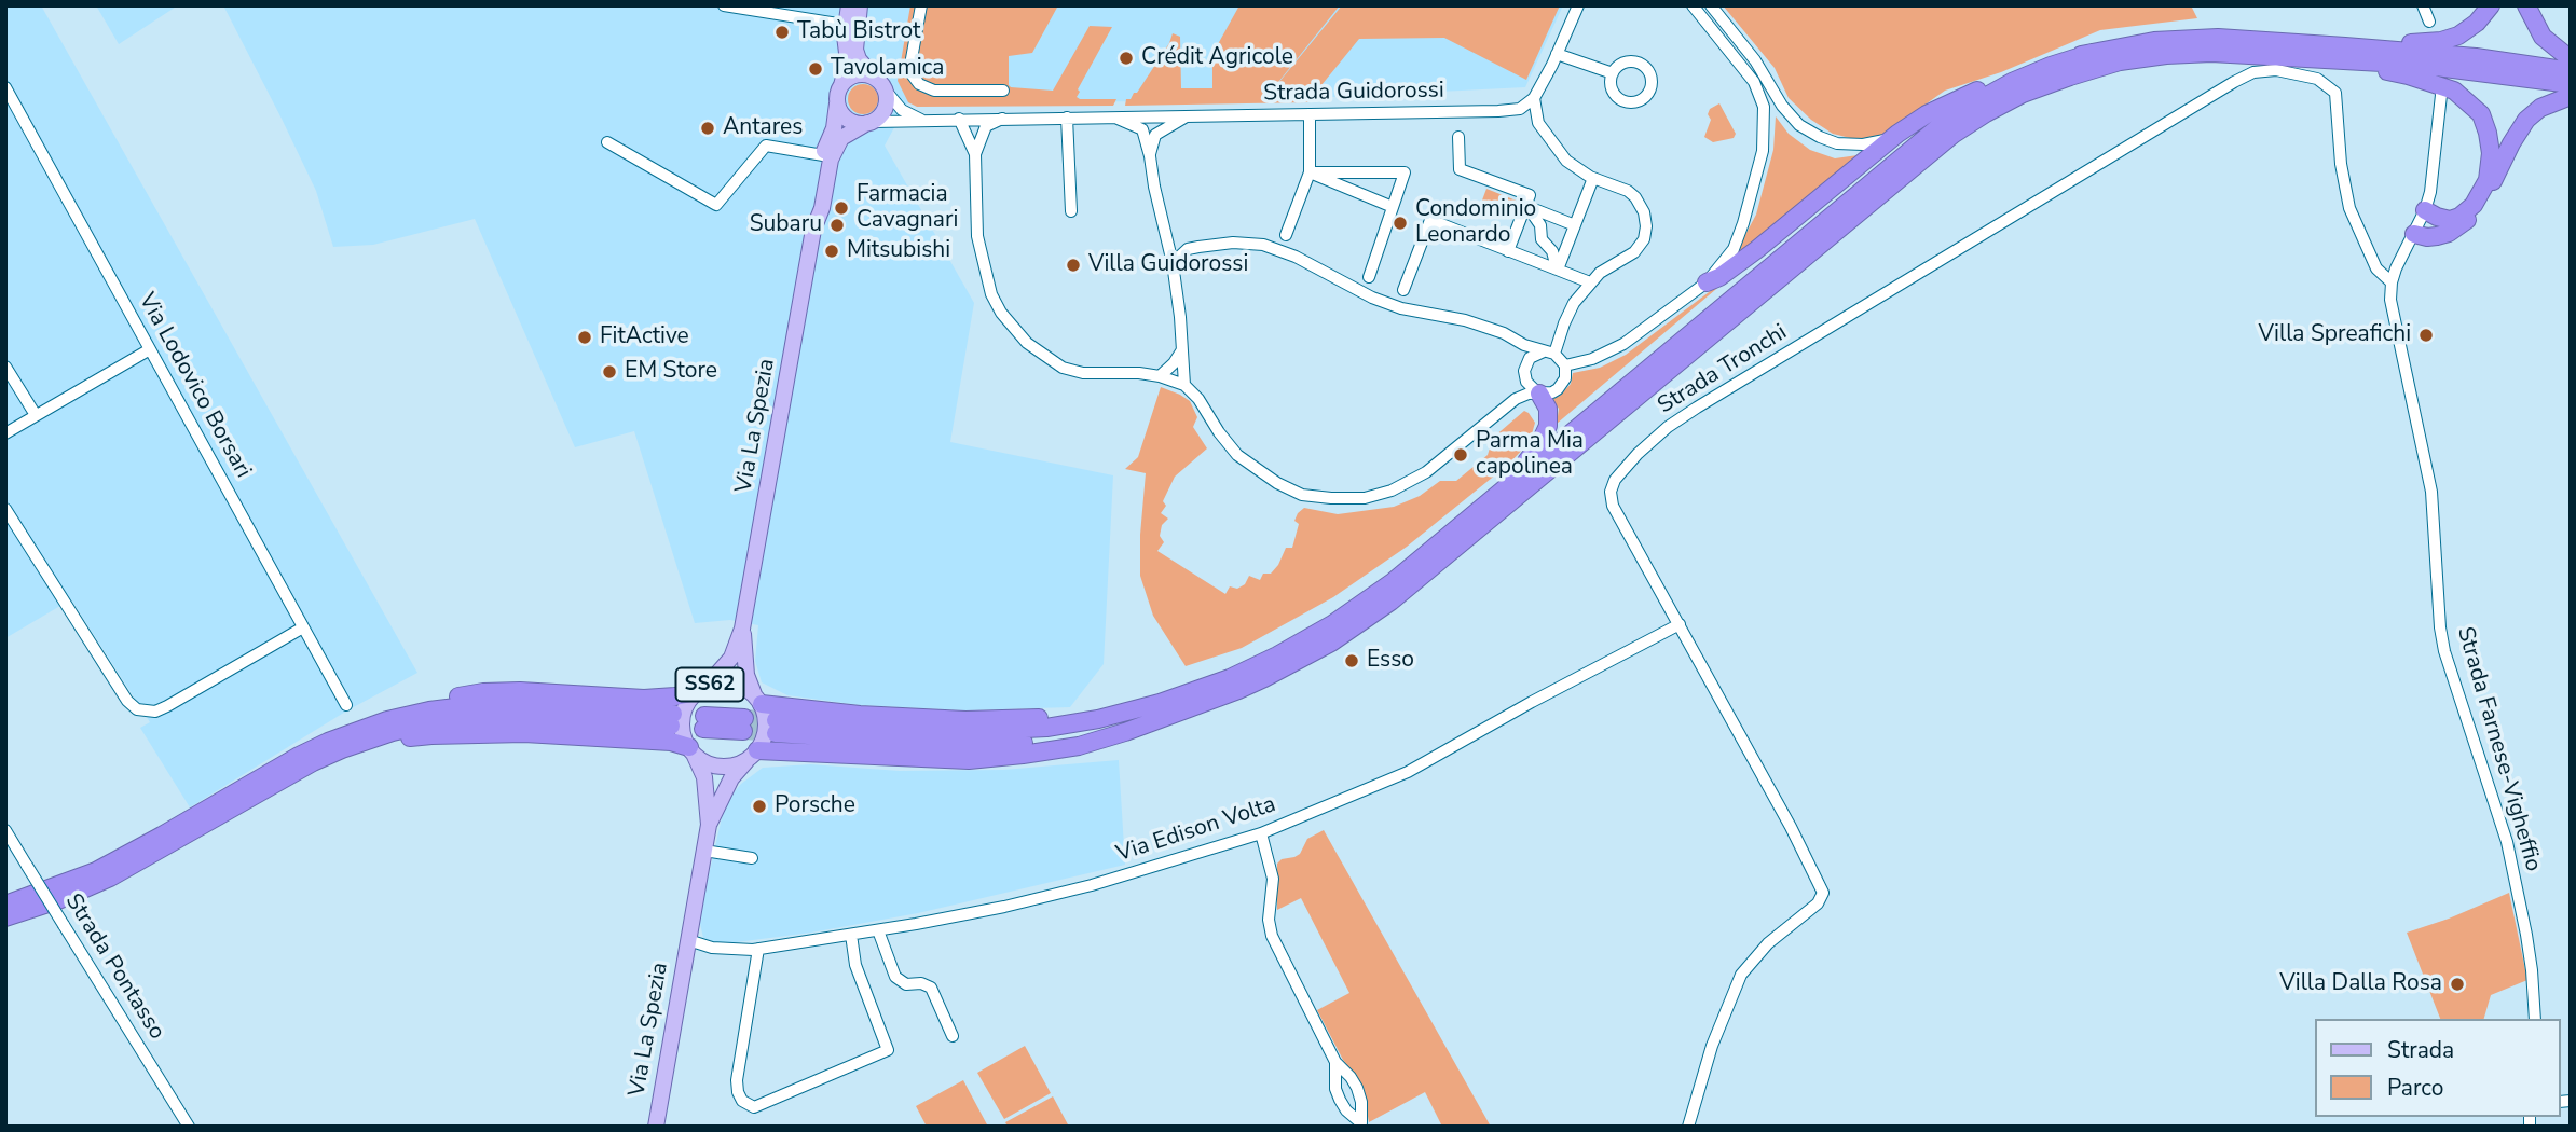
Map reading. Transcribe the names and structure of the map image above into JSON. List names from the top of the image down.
{
  "streets": {
    "main road": ["Via La Spezia", "SS62"],
    "street": [
      "Strada Guidorossi",
      "Strada Tronchi",
      "Via Lodovico Borsari",
      "Strada Farnese-Vigheffio",
      "Via Edison Volta",
      "Strada Pontasso"
    ]
  },
  "crossings": [
    ["Strada Guidorossi", "Via La Spezia"],
    ["Strada Tronchi", "Strada Farnese-Vigheffio"],
    ["Strada Tronchi", "Via Edison Volta"],
    ["Via La Spezia", "SS62"],
    ["Via La Spezia", "Via Edison Volta"]
  ],
  "places": [
    "Tabù Bistrot",
    "Crédit Agricole",
    "Tavolamica",
    "Antares",
    "Farmacia Cavagnari",
    "Condominio Leonardo",
    "Subaru",
    "Mitsubishi",
    "Villa Guidorossi",
    "Villa Spreafichi",
    "FitActive",
    "EM Store",
    "Parma Mia capolinea",
    "Esso",
    "Porsche",
    "Villa Dalla Rosa"
  ],
  "legend": ["Strada", "Parco"]
}
